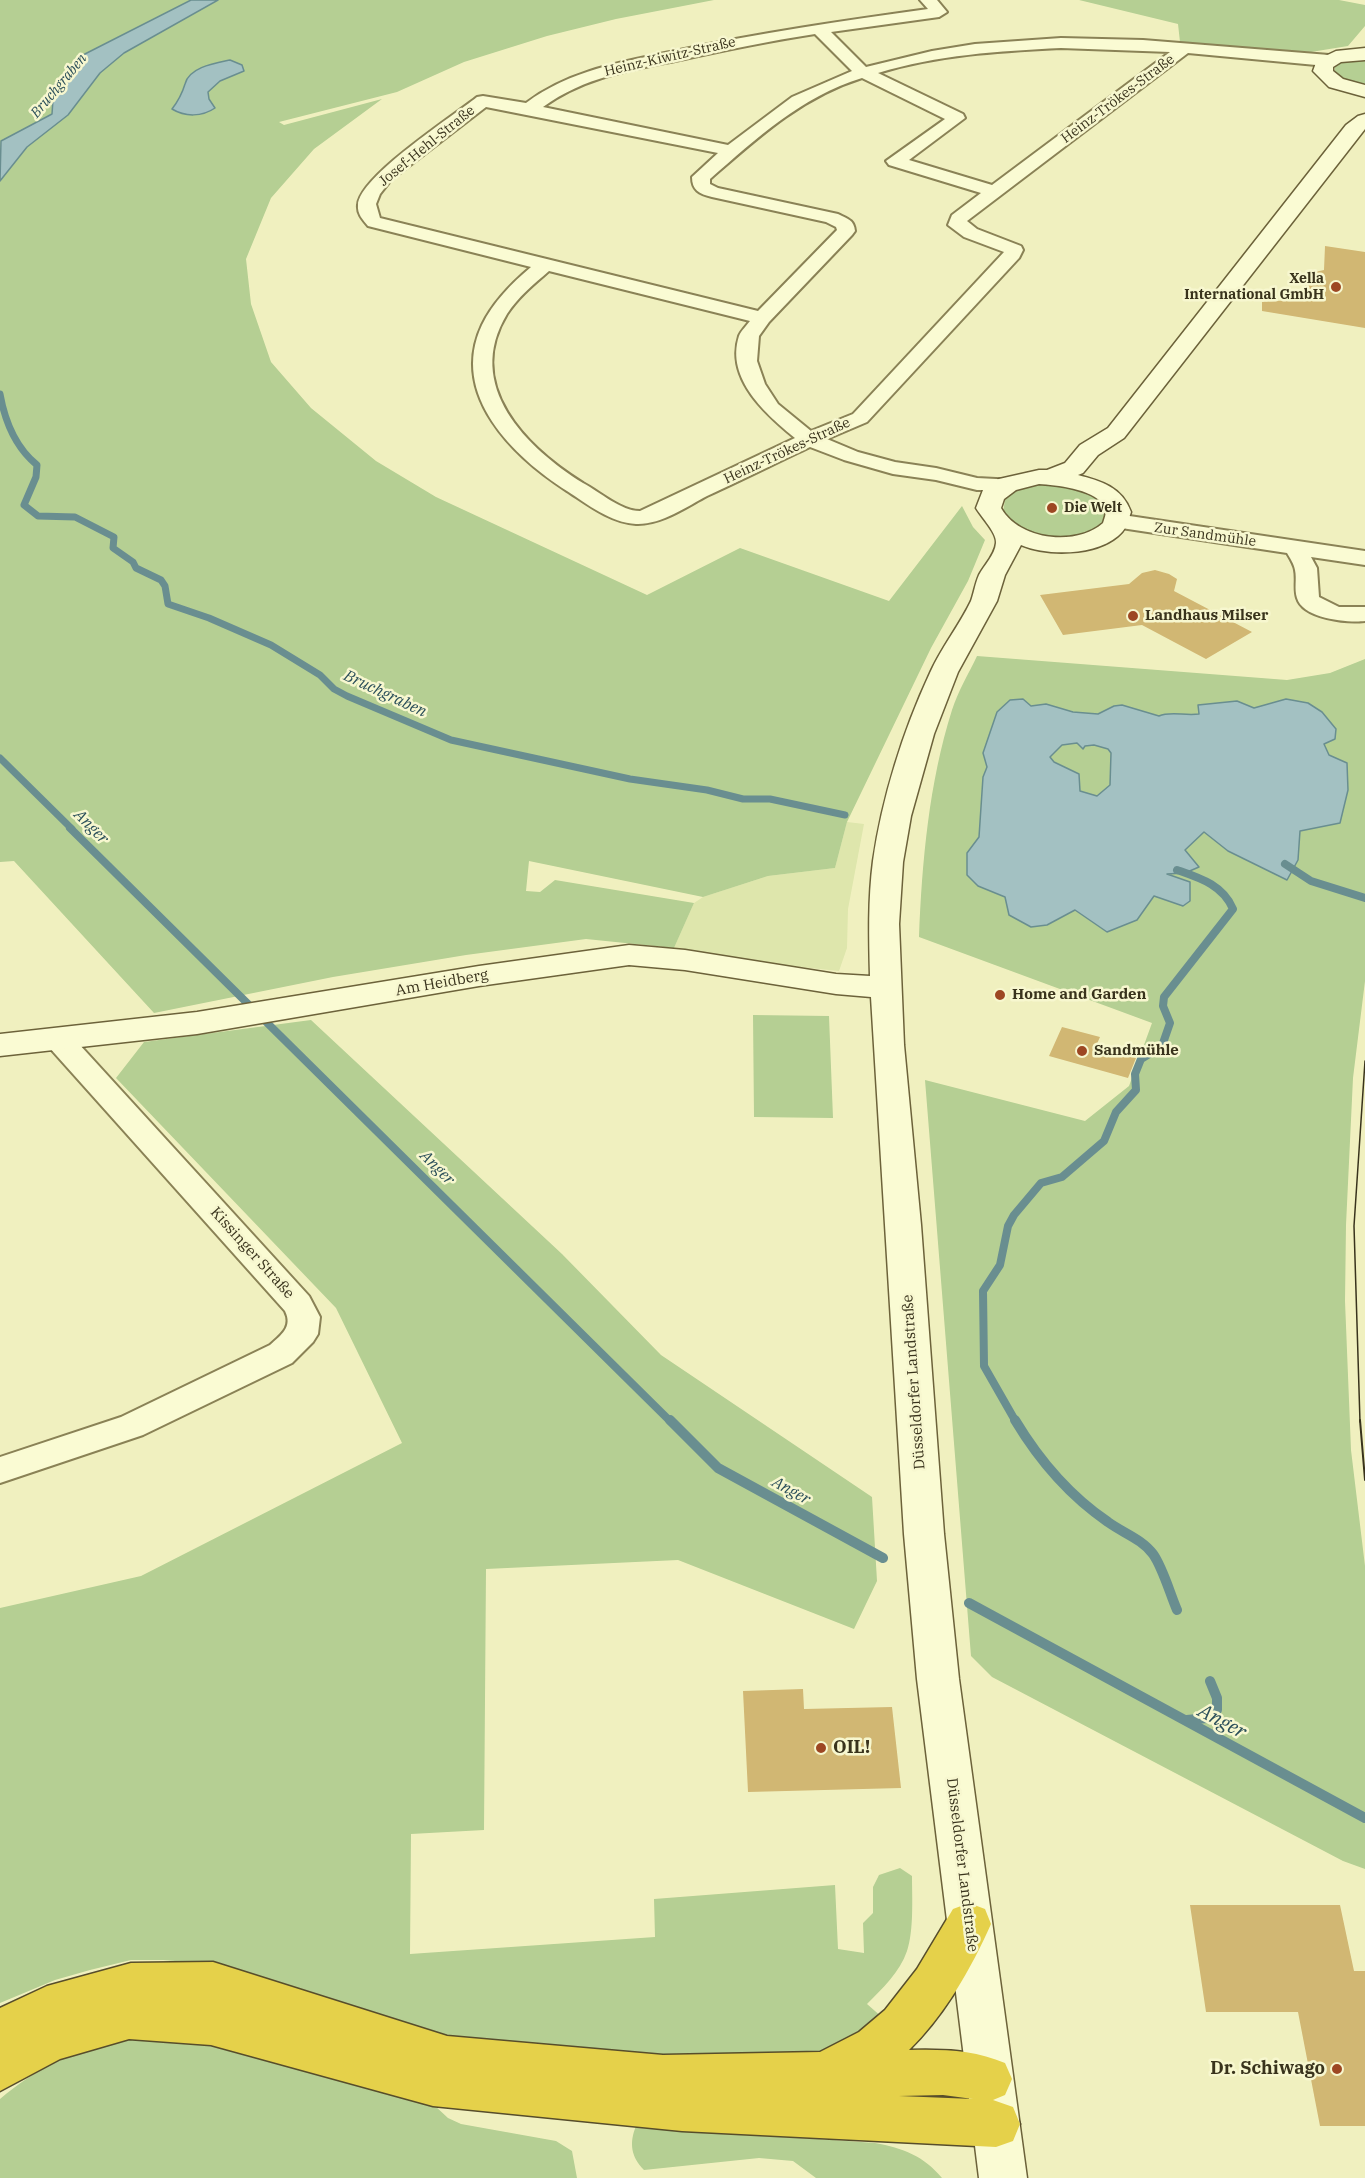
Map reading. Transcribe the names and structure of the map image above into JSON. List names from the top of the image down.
{
  "streets": {
    "main road": ["Am Heidberg", "Düsseldorfer Landstraße"],
    "street": [
      "Heinz-Kiwitz-Straße",
      "Heinz-Trökes-Straße",
      "Josef-Hehl-Straße",
      "Zur Sandmühle",
      "Kissinger Straße"
    ]
  },
  "crossings": [
    ["Heinz-Kiwitz-Straße", "Josef-Hehl-Straße"],
    ["Heinz-Trökes-Straße", "Josef-Hehl-Straße"],
    ["Am Heidberg", "Kissinger Straße"],
    ["Am Heidberg", "Düsseldorfer Landstraße"]
  ],
  "water": ["Bruchgraben", "Anger"],
  "places": [
    "Xella International GmbH",
    "Die Welt",
    "Landhaus Milser",
    "Home and Garden",
    "Sandmühle",
    "OIL!",
    "Dr. Schiwago"
  ]
}
